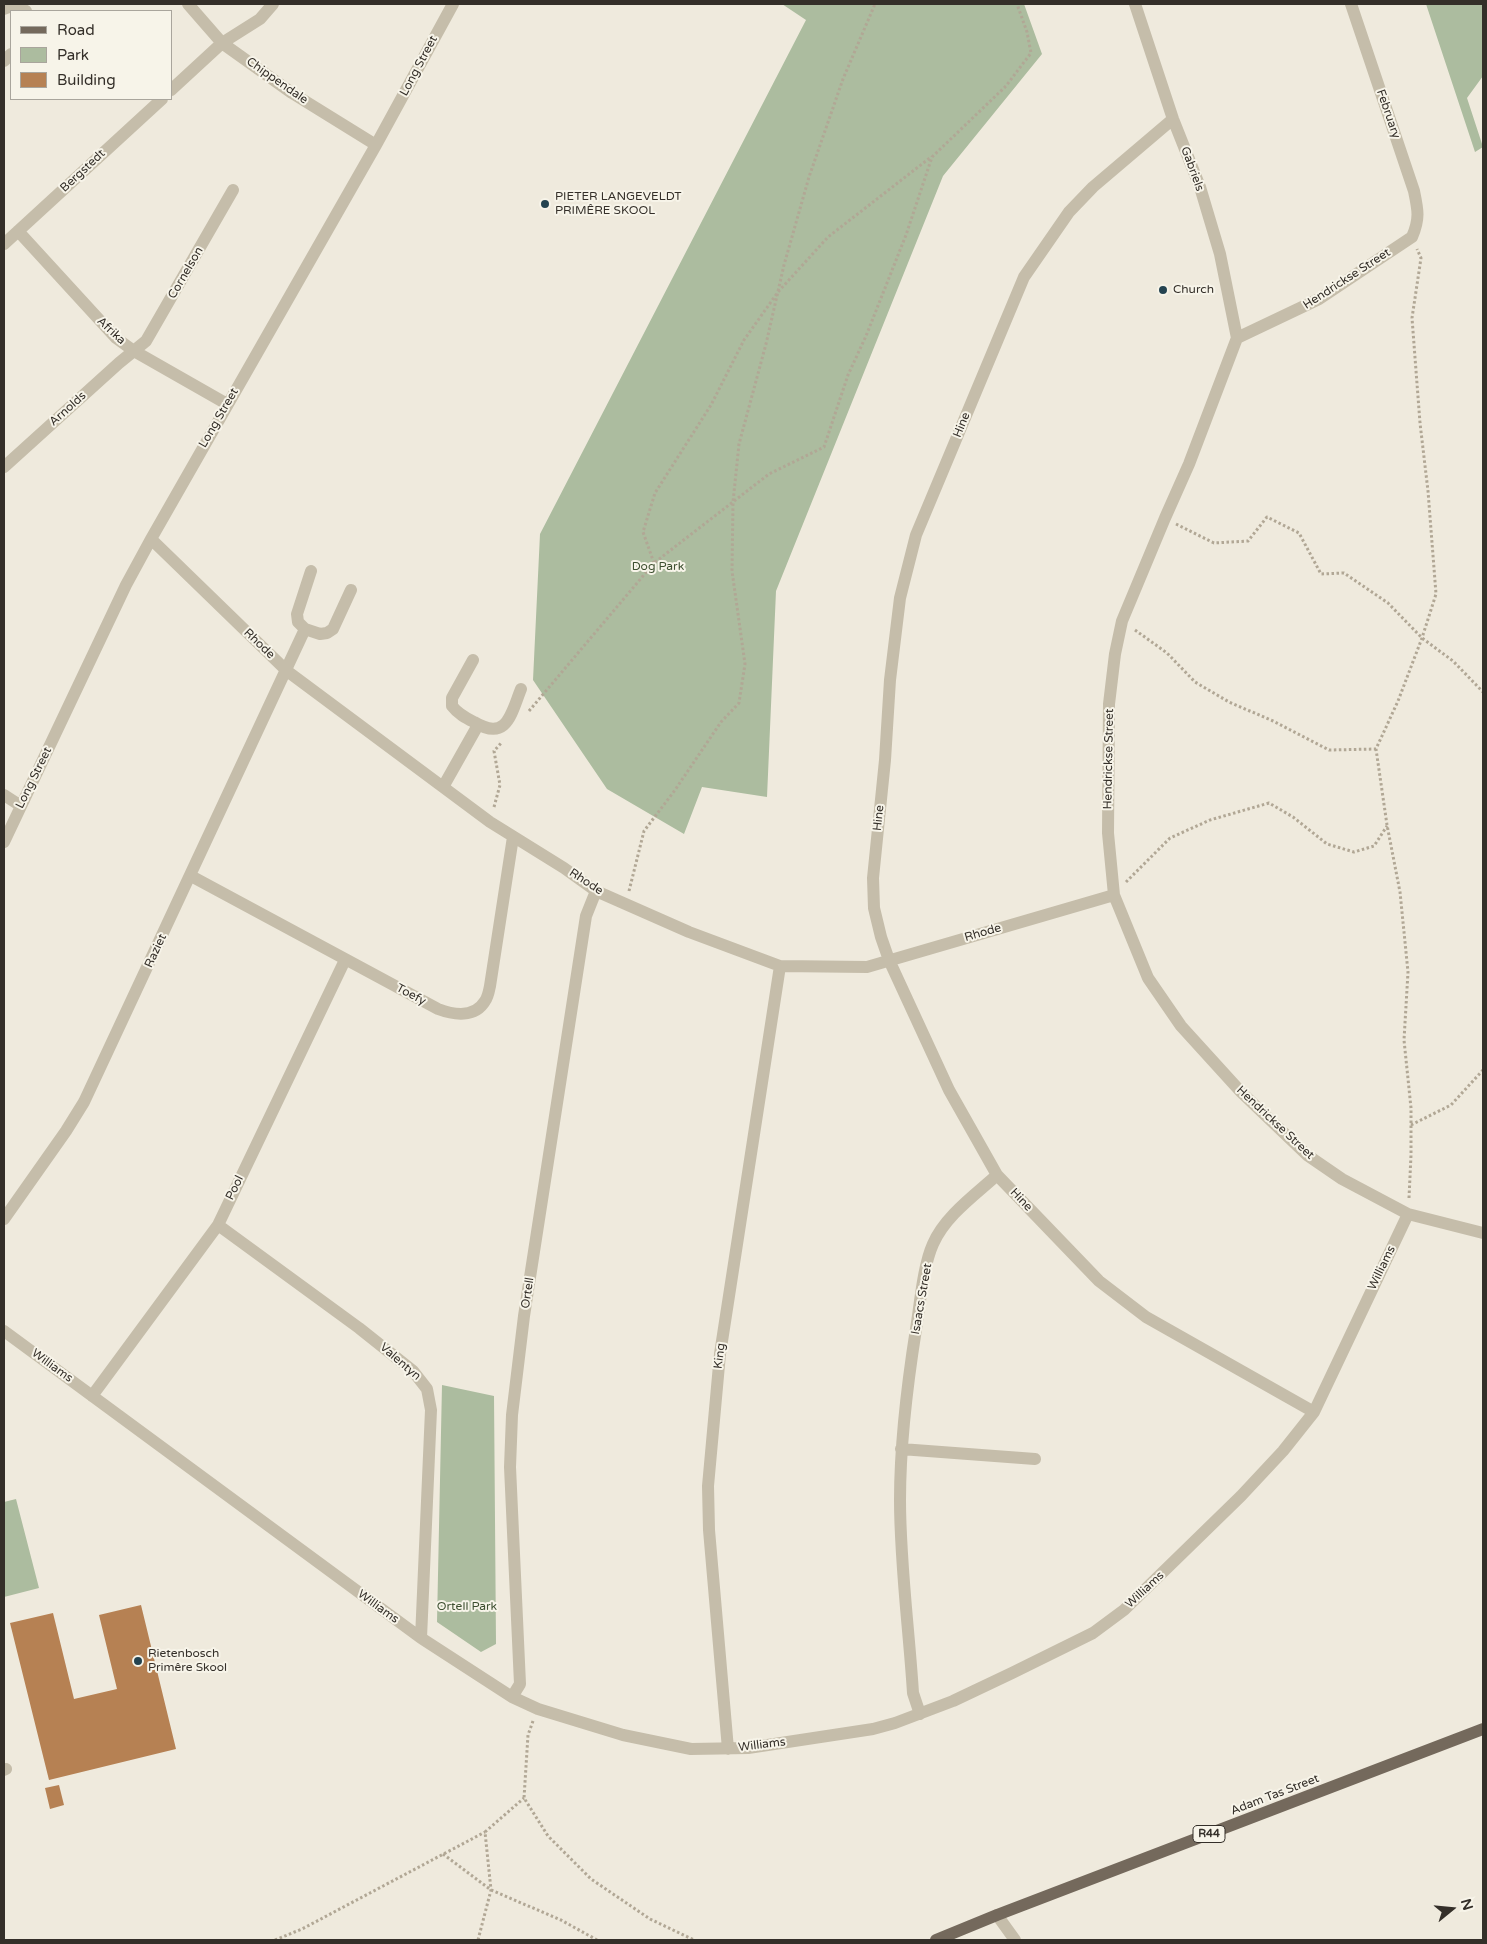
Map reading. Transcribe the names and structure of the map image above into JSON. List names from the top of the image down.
{
  "streets": {
    "main road": ["Adam Tas Street", "R44"],
    "street": [
      "Long Street",
      "Chippendale",
      "February",
      "Gabriels",
      "Bergstedt",
      "Cornelson",
      "Hendrickse Street",
      "Afrika",
      "Arnolds",
      "Hine",
      "Rhode",
      "Raziet",
      "Toefy",
      "Pool",
      "Williams",
      "Ortell",
      "Isaacs Street",
      "King",
      "Valentyn"
    ]
  },
  "crossings": [
    ["Long Street", "Chippendale"],
    ["Long Street", "Afrika"],
    ["Long Street", "Rhode"],
    ["February", "Hendrickse Street"],
    ["Gabriels", "Hendrickse Street"],
    ["Gabriels", "Hine"],
    ["Bergstedt", "Afrika"],
    ["Cornelson", "Afrika"],
    ["Cornelson", "Arnolds"],
    ["Hendrickse Street", "Rhode"],
    ["Hendrickse Street", "Williams"],
    ["Afrika", "Arnolds"],
    ["Hine", "Rhode"],
    ["Hine", "Williams"],
    ["Hine", "Isaacs Street"],
    ["Rhode", "Raziet"],
    ["Rhode", "Toefy"],
    ["Rhode", "Ortell"],
    ["Rhode", "King"],
    ["Raziet", "Toefy"],
    ["Toefy", "Pool"],
    ["Pool", "Williams"],
    ["Pool", "Valentyn"],
    ["Williams", "Ortell"],
    ["Williams", "Isaacs Street"],
    ["Williams", "King"],
    ["Williams", "Valentyn"]
  ],
  "parks": ["Dog Park", "Ortell Park"],
  "places": ["PIETER LANGEVELDT PRIMÊRE SKOOL", "Church", "Rietenbosch Primêre Skool"],
  "legend": ["Road", "Park", "Building"],
  "north": "right"
}
